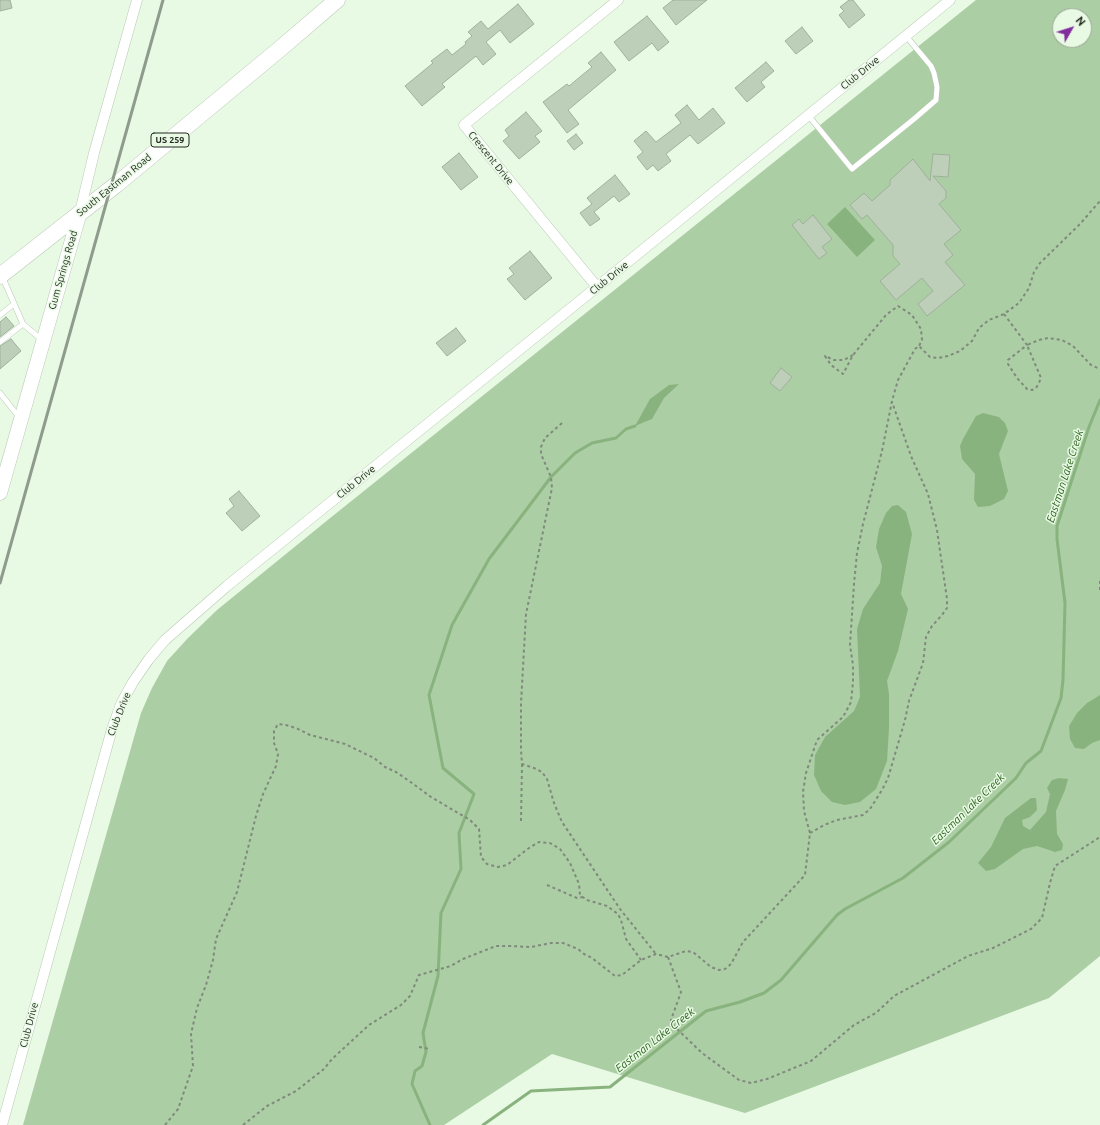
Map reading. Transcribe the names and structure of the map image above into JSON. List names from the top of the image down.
{
  "streets": {
    "main road": ["US 259", "South Eastman Road"],
    "street": ["Club Drive", "Crescent Drive", "Gum Springs Road"]
  },
  "crossings": [
    ["Club Drive", "Crescent Drive"],
    ["South Eastman Road", "Gum Springs Road"]
  ],
  "water": ["Eastman Lake Creek"],
  "north": "top right"
}
